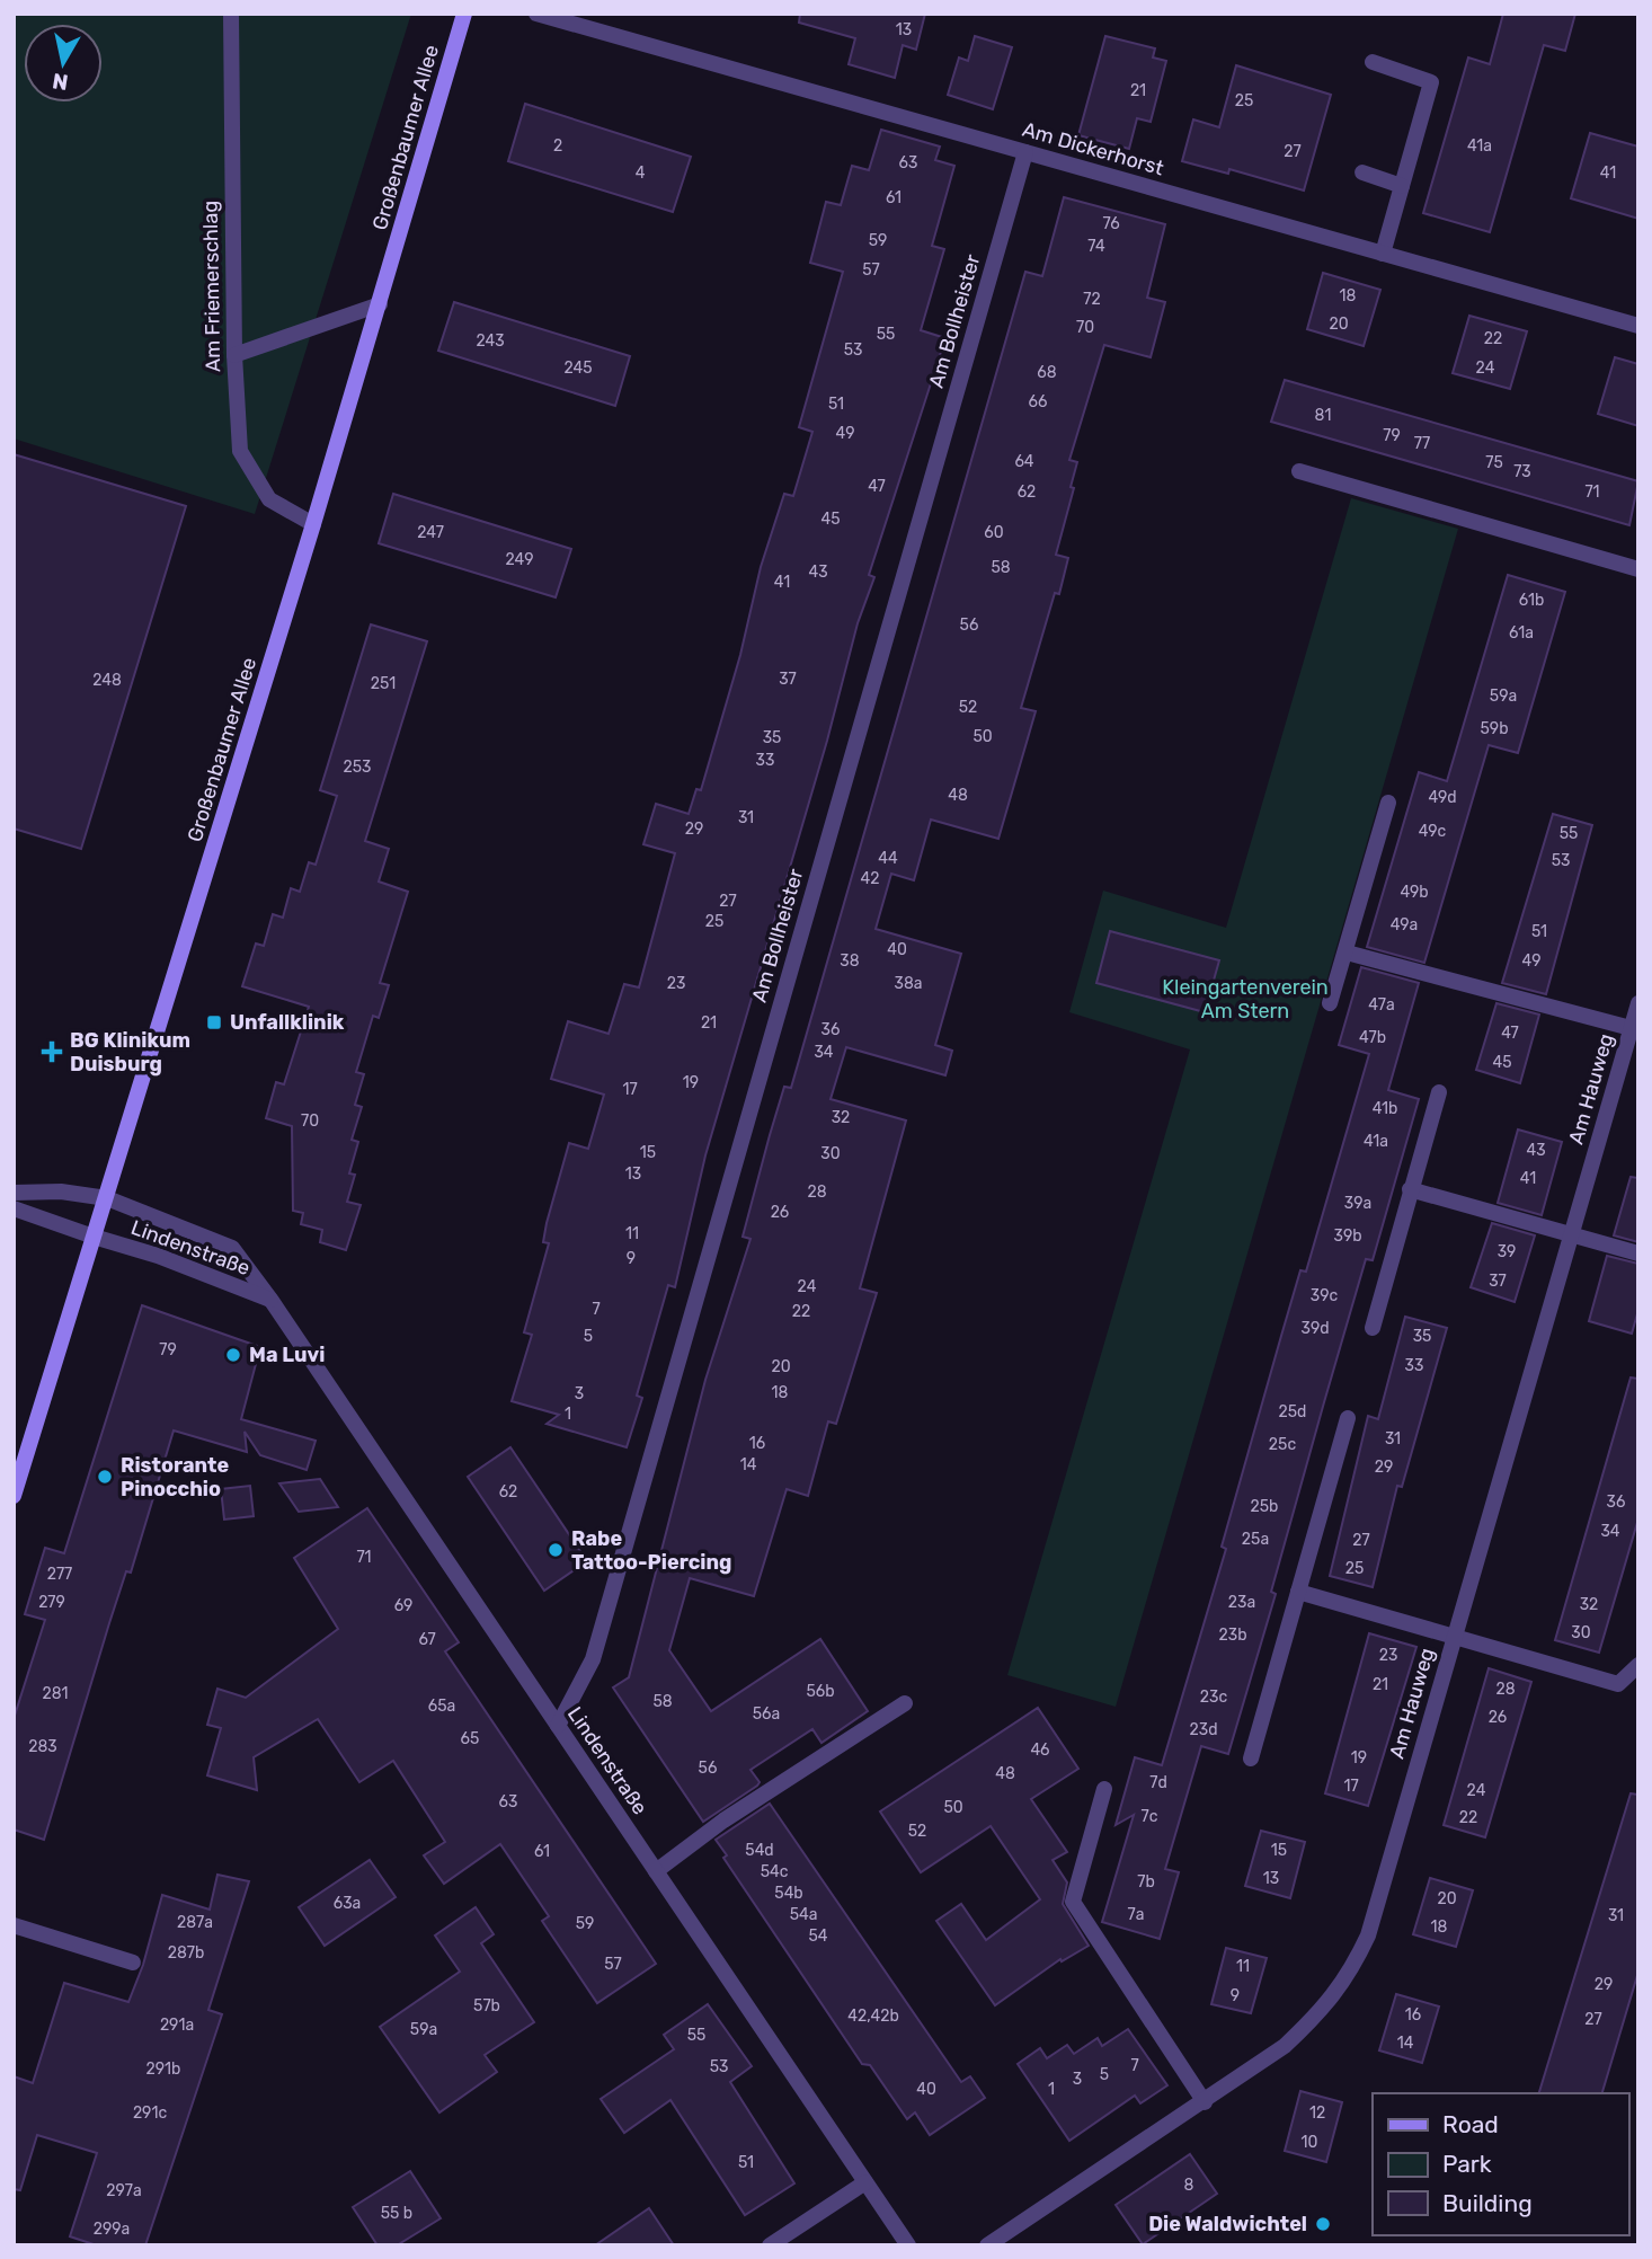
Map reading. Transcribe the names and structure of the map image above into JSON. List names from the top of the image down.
{
  "streets": {
    "main road": ["Großenbaumer Allee"],
    "street": [
      "Am Dickerhorst",
      "Am Friemerschlag",
      "Am Bollheister",
      "Am Hauweg",
      "Lindenstraße"
    ]
  },
  "crossings": [
    ["Großenbaumer Allee", "Am Friemerschlag"],
    ["Großenbaumer Allee", "Lindenstraße"],
    ["Am Dickerhorst", "Am Bollheister"],
    ["Am Bollheister", "Lindenstraße"]
  ],
  "parks": ["Kleingartenverein Am Stern"],
  "places": {
    "transit": ["Unfallklinik"],
    "health": ["BG Klinikum Duisburg"],
    "other": [
      "Ma Luvi",
      "Ristorante Pinocchio",
      "Rabe Tattoo-Piercing",
      "Die Waldwichtel"
    ]
  },
  "house_numbers": [
    "13",
    "21",
    "25",
    "2",
    "41a",
    "27",
    "63",
    "4",
    "41",
    "61",
    "76",
    "59",
    "74",
    "57",
    "18",
    "72",
    "20",
    "70",
    "55",
    "22",
    "243",
    "53",
    "245",
    "24",
    "68",
    "66",
    "51",
    "81",
    "49",
    "79",
    "77",
    "64",
    "75",
    "73",
    "47",
    "62",
    "71",
    "45",
    "247",
    "60",
    "249",
    "58",
    "43",
    "41",
    "61b",
    "56",
    "61a",
    "37",
    "248",
    "251",
    "59a",
    "52",
    "59b",
    "50",
    "35",
    "33",
    "253",
    "48",
    "49d",
    "31",
    "29",
    "49c",
    "55",
    "44",
    "53",
    "42",
    "49b",
    "27",
    "25",
    "49a",
    "51",
    "40",
    "38",
    "49",
    "23",
    "38a",
    "47a",
    "21",
    "36",
    "47",
    "47b",
    "34",
    "45",
    "19",
    "17",
    "41b",
    "32",
    "70",
    "41a",
    "43",
    "15",
    "30",
    "13",
    "41",
    "28",
    "39a",
    "26",
    "11",
    "39b",
    "39",
    "9",
    "37",
    "24",
    "39c",
    "7",
    "22",
    "39d",
    "5",
    "35",
    "79",
    "33",
    "20",
    "18",
    "3",
    "25d",
    "1",
    "31",
    "16",
    "25c",
    "14",
    "29",
    "62",
    "36",
    "25b",
    "34",
    "25a",
    "27",
    "71",
    "25",
    "277",
    "279",
    "23a",
    "32",
    "69",
    "30",
    "23b",
    "67",
    "23",
    "21",
    "28",
    "56b",
    "281",
    "23c",
    "58",
    "65a",
    "56a",
    "26",
    "23d",
    "65",
    "283",
    "46",
    "19",
    "56",
    "48",
    "7d",
    "17",
    "24",
    "63",
    "50",
    "7c",
    "22",
    "52",
    "54d",
    "15",
    "61",
    "54c",
    "13",
    "7b",
    "54b",
    "20",
    "63a",
    "54a",
    "7a",
    "31",
    "287a",
    "59",
    "18",
    "54",
    "287b",
    "57",
    "11",
    "29",
    "9",
    "57b",
    "16",
    "42,42b",
    "27",
    "291a",
    "59a",
    "55",
    "14",
    "7",
    "53",
    "291b",
    "5",
    "3",
    "40",
    "1",
    "291c",
    "12",
    "10",
    "51",
    "8",
    "297a",
    "55 b",
    "299a"
  ],
  "legend": ["Road", "Park", "Building"],
  "north": "bottom"
}
